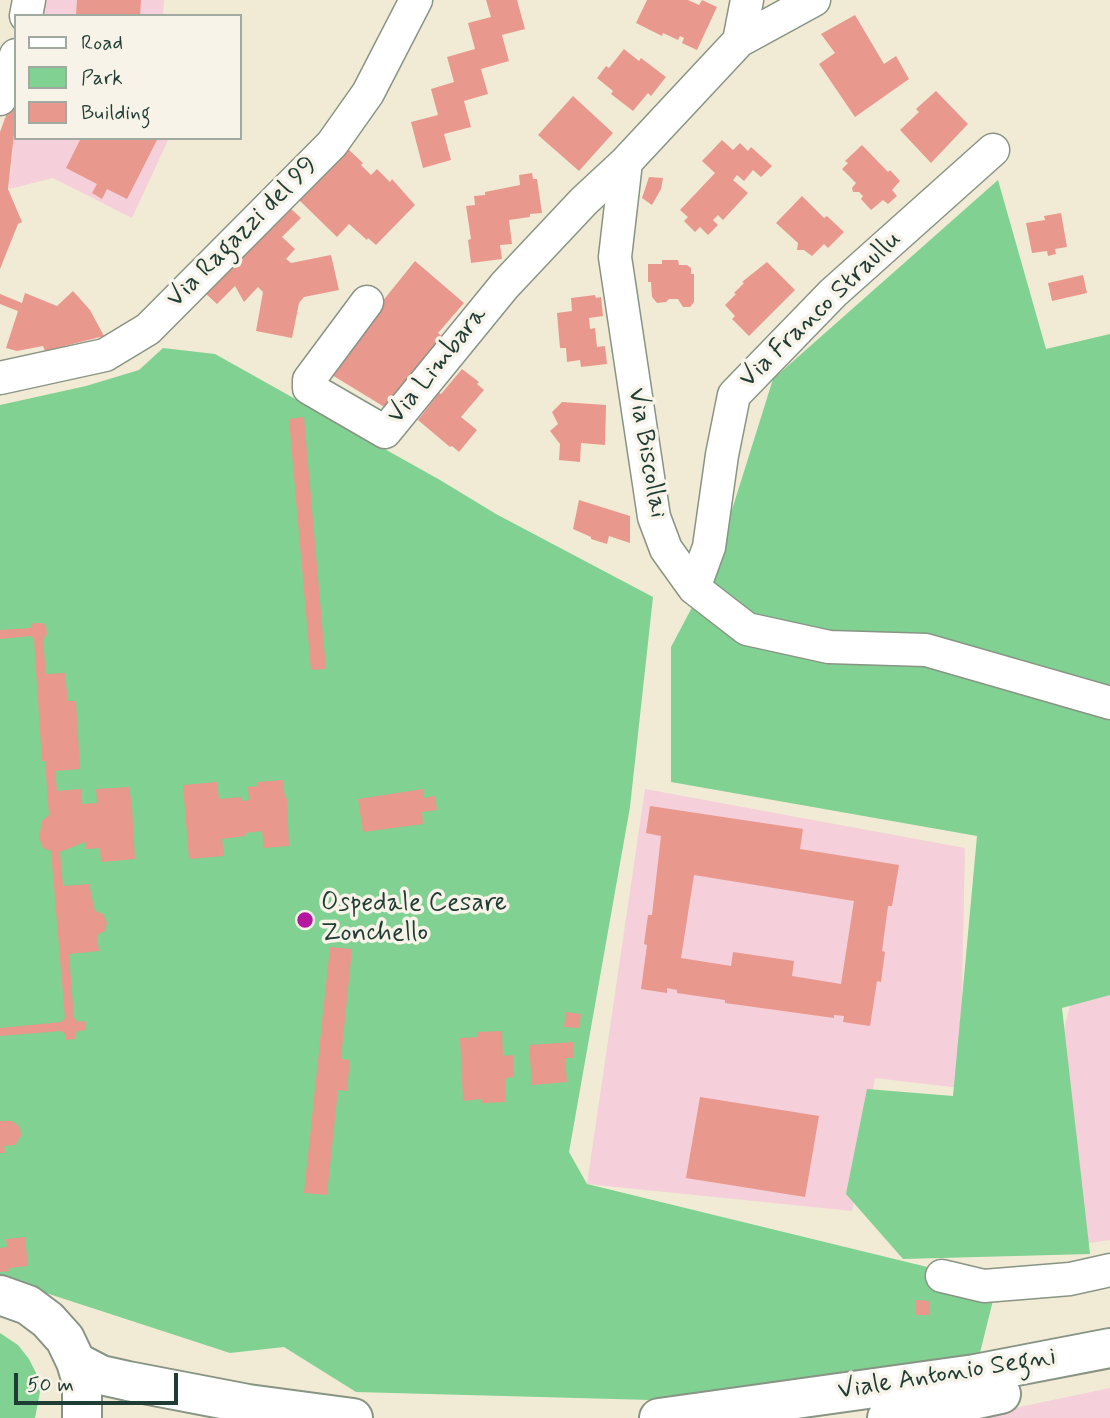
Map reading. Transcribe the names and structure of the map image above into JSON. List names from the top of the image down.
{
  "streets": {
    "main road": ["Viale Antonio Segni"],
    "street": [
      "Via Ragazzi del 99",
      "Via Franco Straullu",
      "Via Limbara",
      "Via Biscollai"
    ]
  },
  "crossings": [
    ["Via Franco Straullu", "Via Biscollai"],
    ["Via Limbara", "Via Biscollai"]
  ],
  "places": ["Ospedale Cesare Zonchello"],
  "legend": ["Road", "Park", "Building"],
  "scale_bar": "50 m"
}
